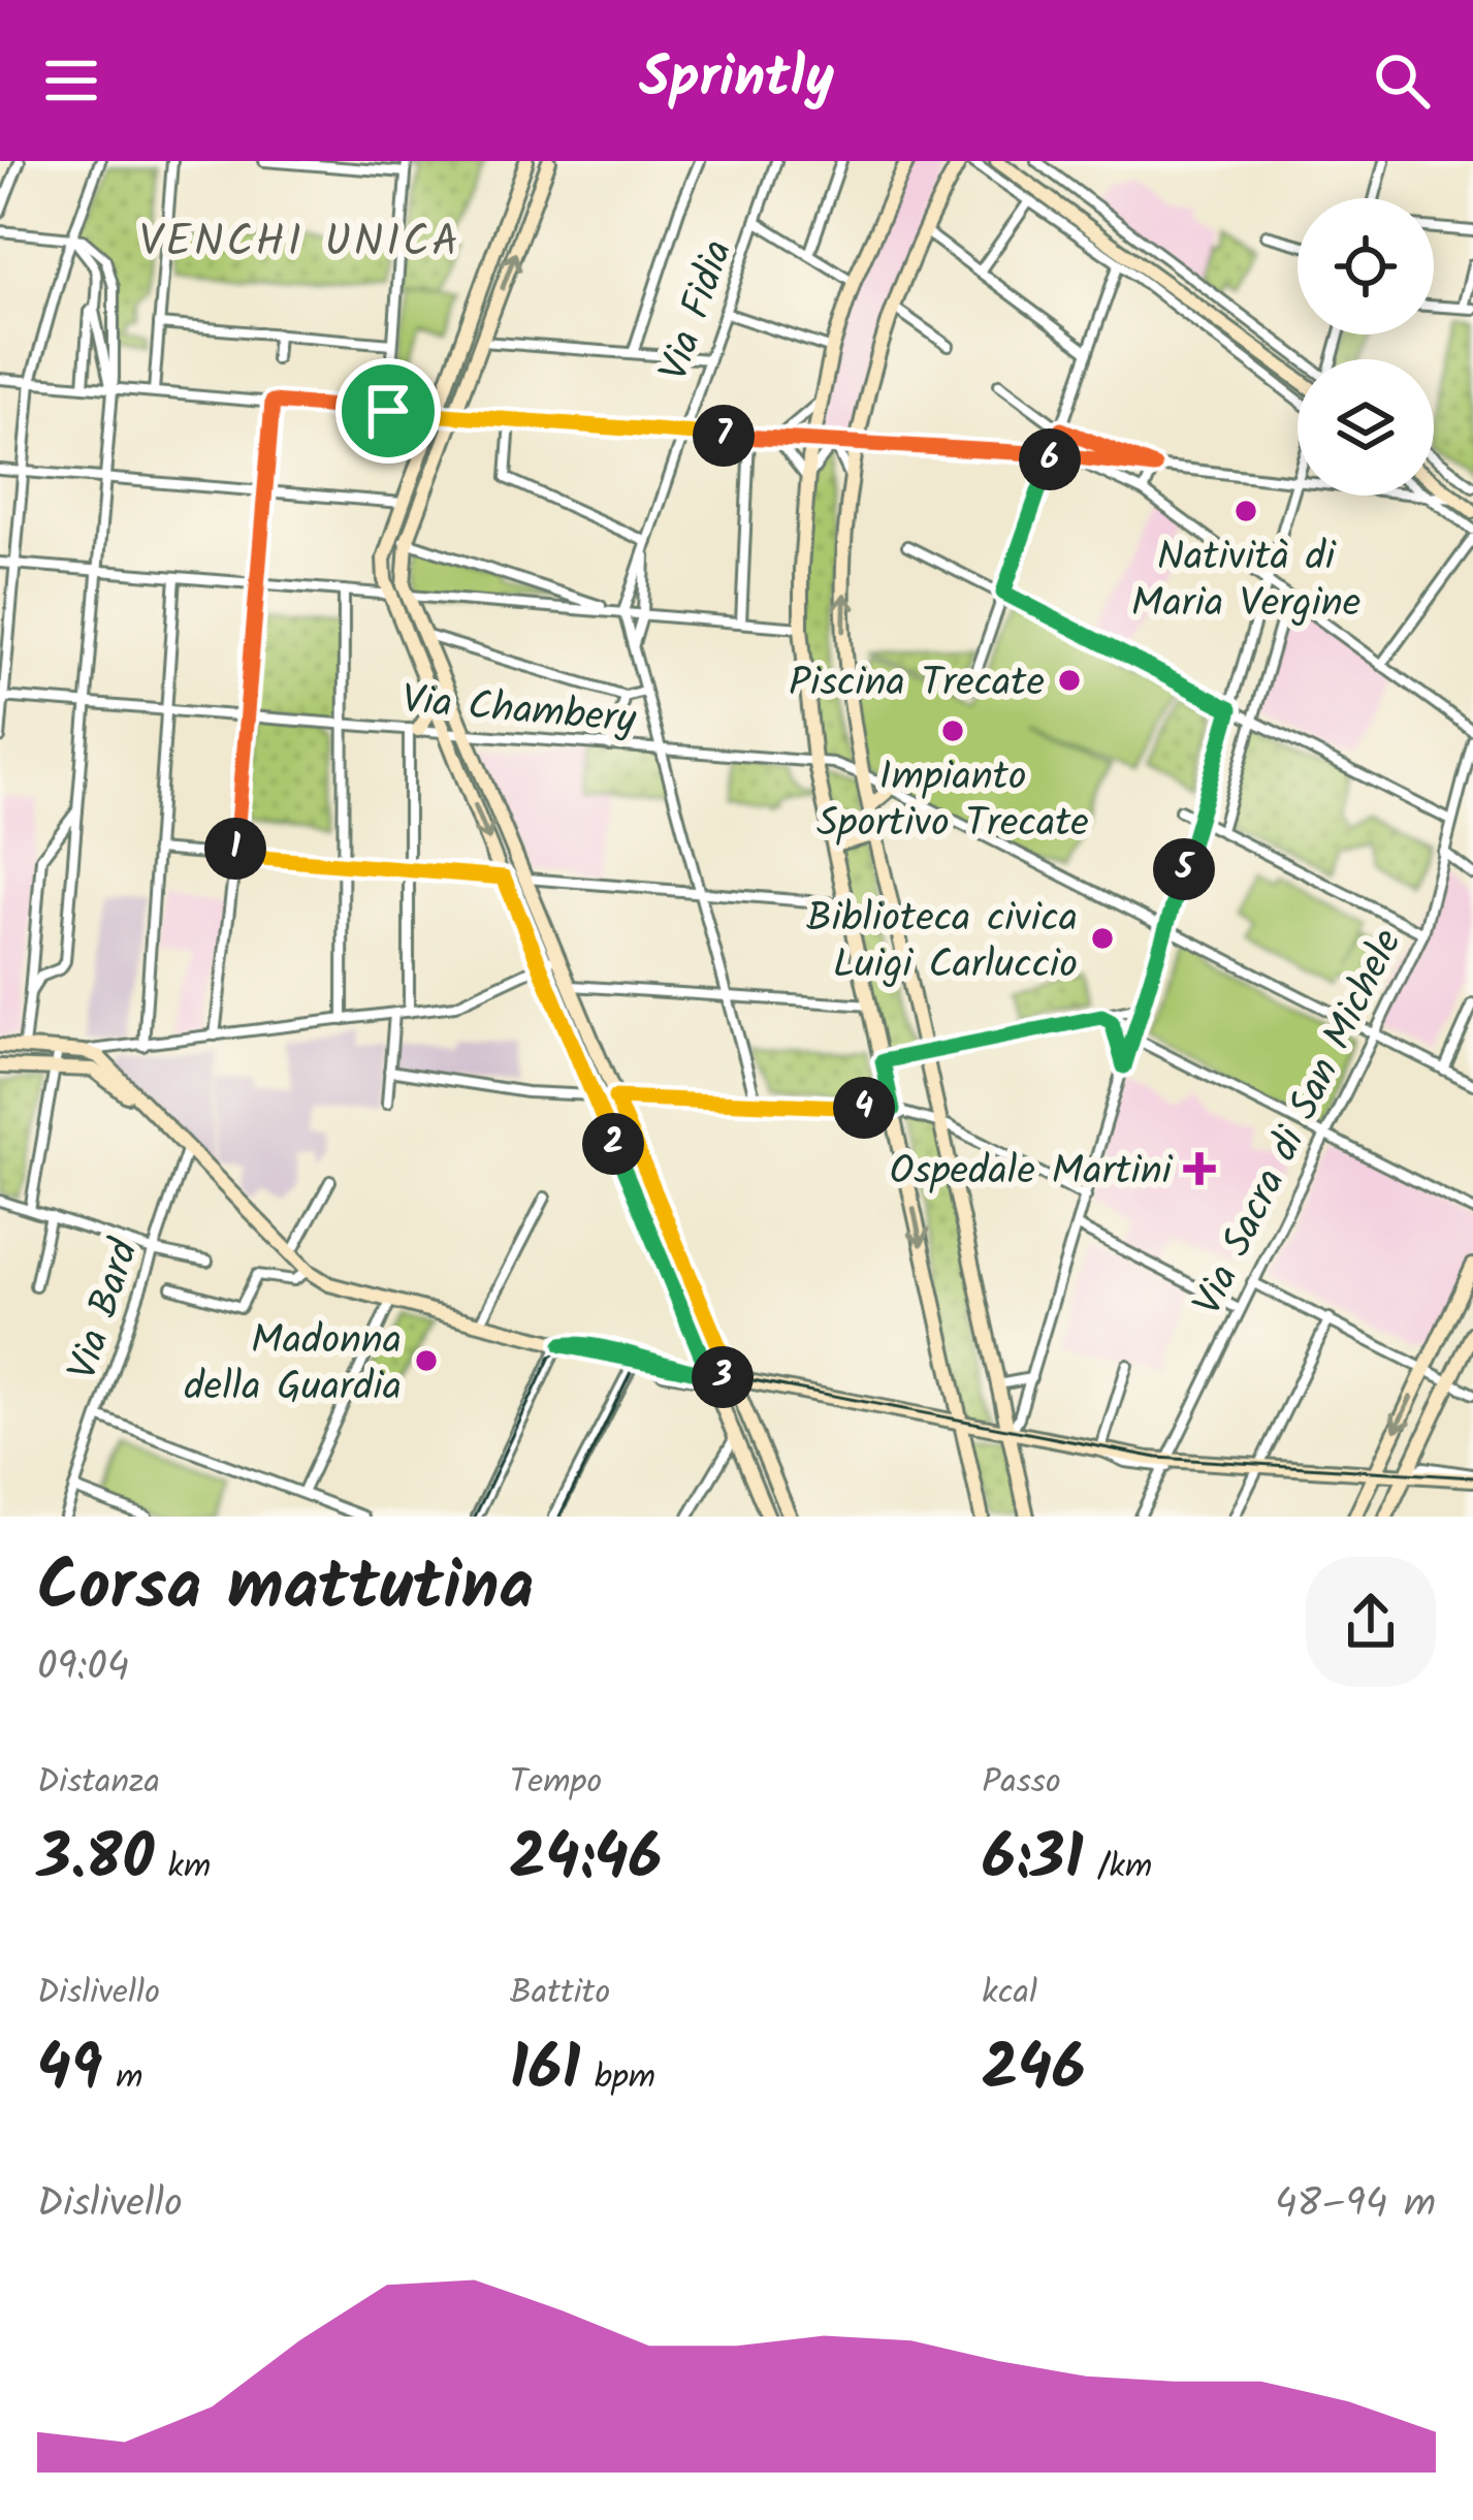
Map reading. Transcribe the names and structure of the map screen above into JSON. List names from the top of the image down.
{
  "streets": {
    "street": [
      "Via Fidia",
      "Via Chambery",
      "Via Sacra di San Michele",
      "Via Bard"
    ]
  },
  "crossings": [
    ["Via Chambery", "Via Sacra di San Michele"]
  ],
  "districts": ["VENCHI UNICA"],
  "places": {
    "other": [
      "Natività di Maria Vergine",
      "Piscina Trecate",
      "Impianto Sportivo Trecate",
      "Biblioteca civica Luigi Carluccio",
      "Madonna della Guardia"
    ],
    "health": ["Ospedale Martini"]
  },
  "page": {
    "header": "Sprintly",
    "pins": [
      "7",
      "6",
      "1",
      "5",
      "4",
      "2",
      "3"
    ],
    "heading": ["Corsa mattutina", "09:04"],
    "stats": [
      ["Distanza", "3.80 km"],
      ["Tempo", "24:46"],
      ["Passo", "6:31 /km"],
      ["Dislivello", "49 m"],
      ["Battito", "161 bpm"],
      ["kcal", "246"]
    ],
    "chart": ["Dislivello", "48–94 m"]
  }
}
